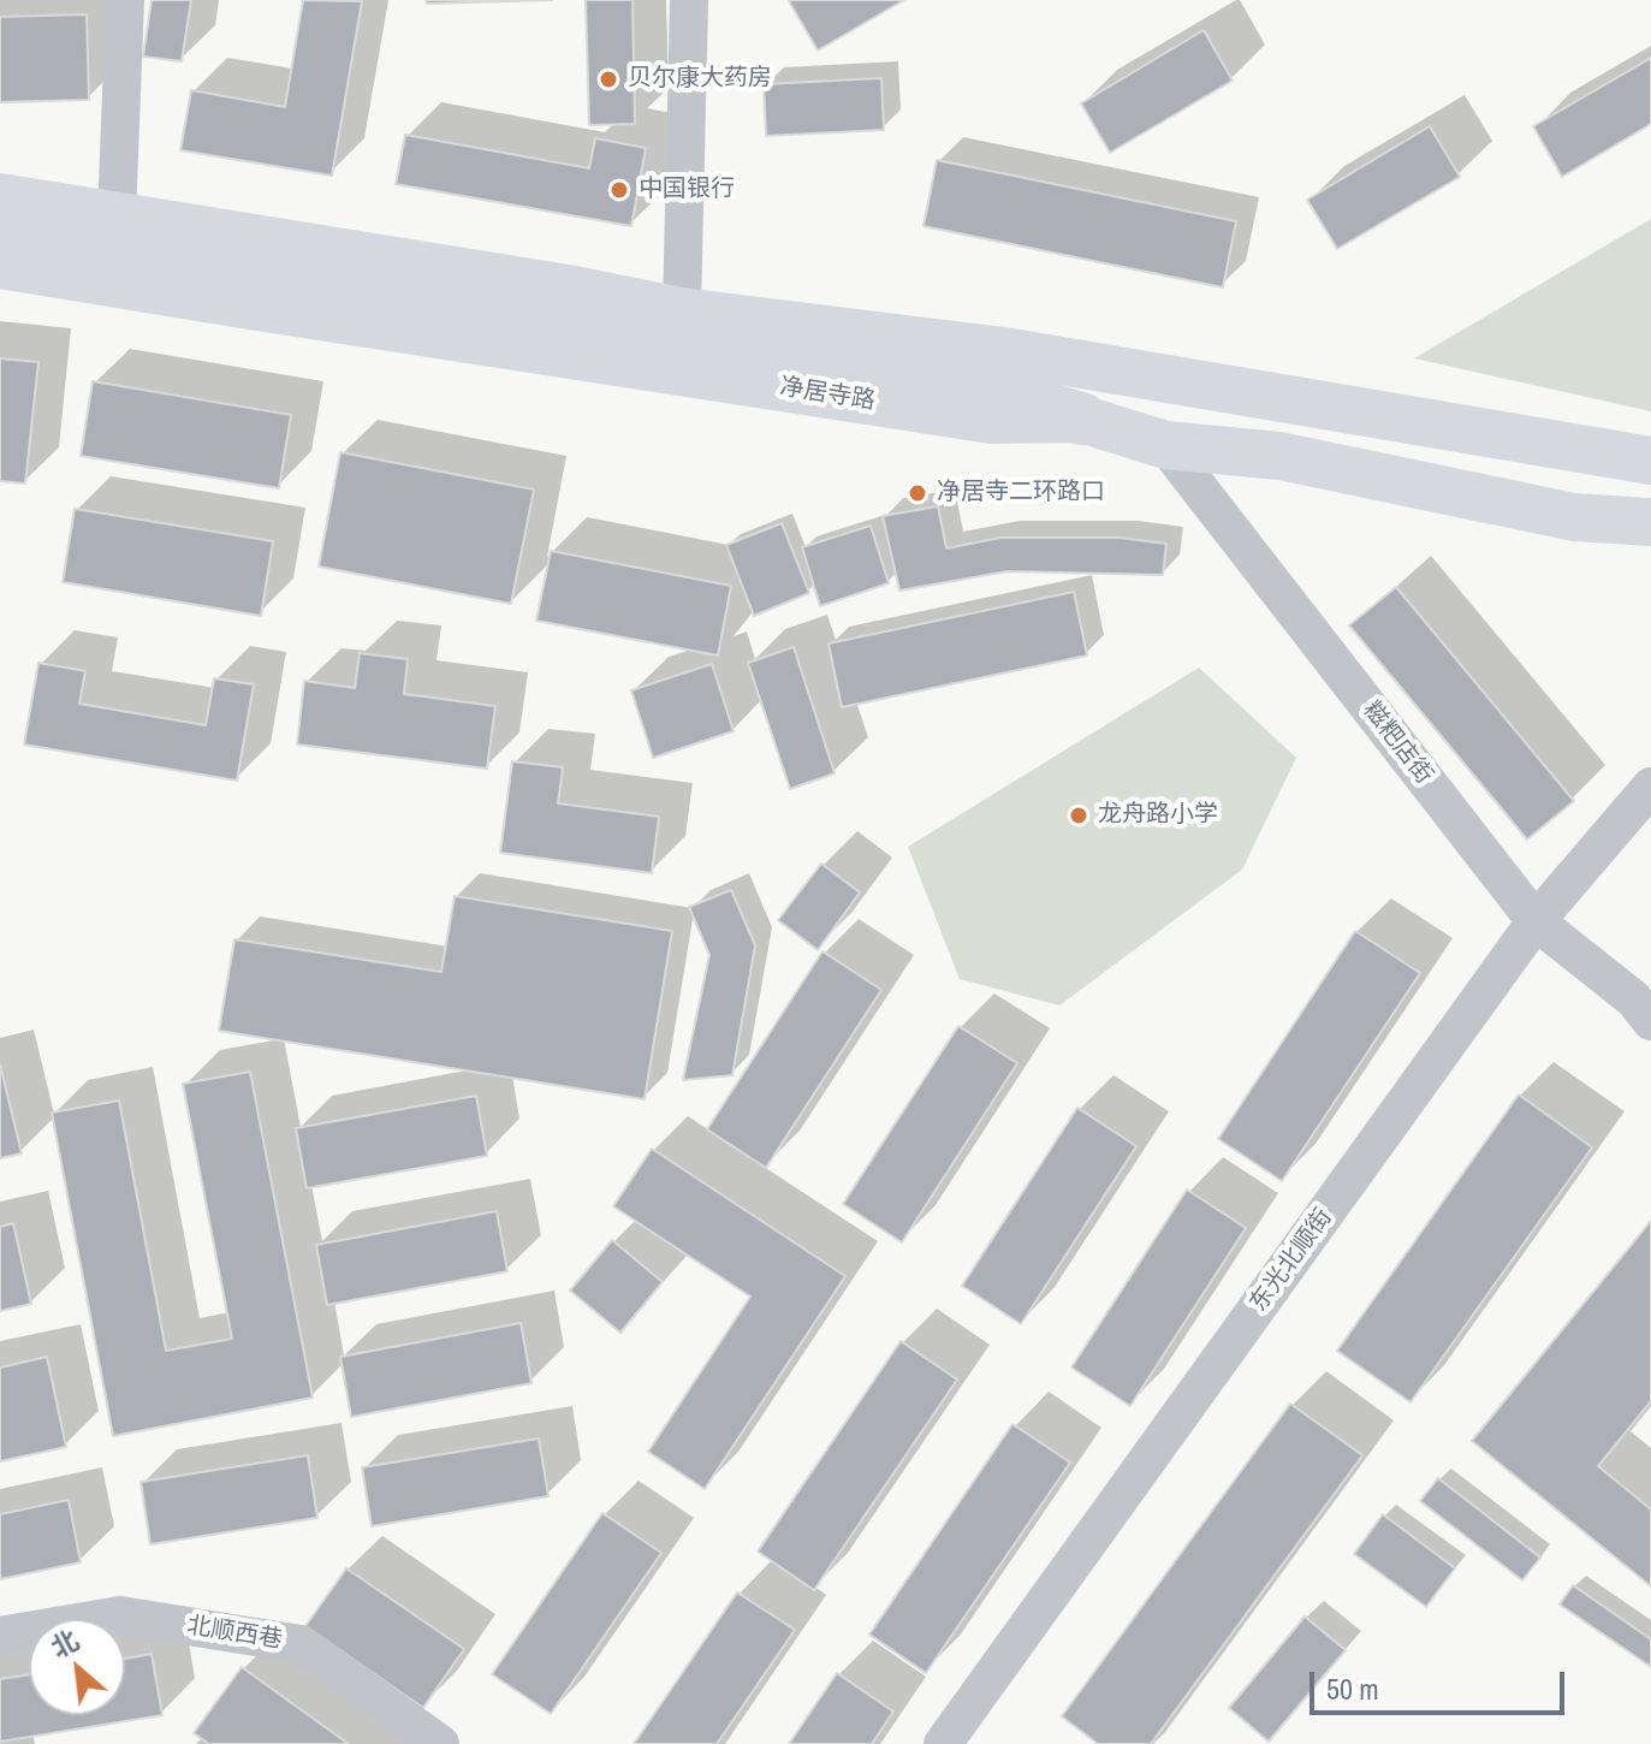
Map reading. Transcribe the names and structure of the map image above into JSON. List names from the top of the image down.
{
  "streets": {
    "main road": ["净居寺路"],
    "street": ["糍粑店街", "东光北顺街", "北顺西巷"]
  },
  "crossings": [
    ["净居寺路", "糍粑店街"],
    ["糍粑店街", "东光北顺街"]
  ],
  "places": [
    "贝尔康大药房",
    "中国银行",
    "净居寺二环路口",
    "龙舟路小学"
  ],
  "scale_bar": "50 m",
  "north": "top left"
}
